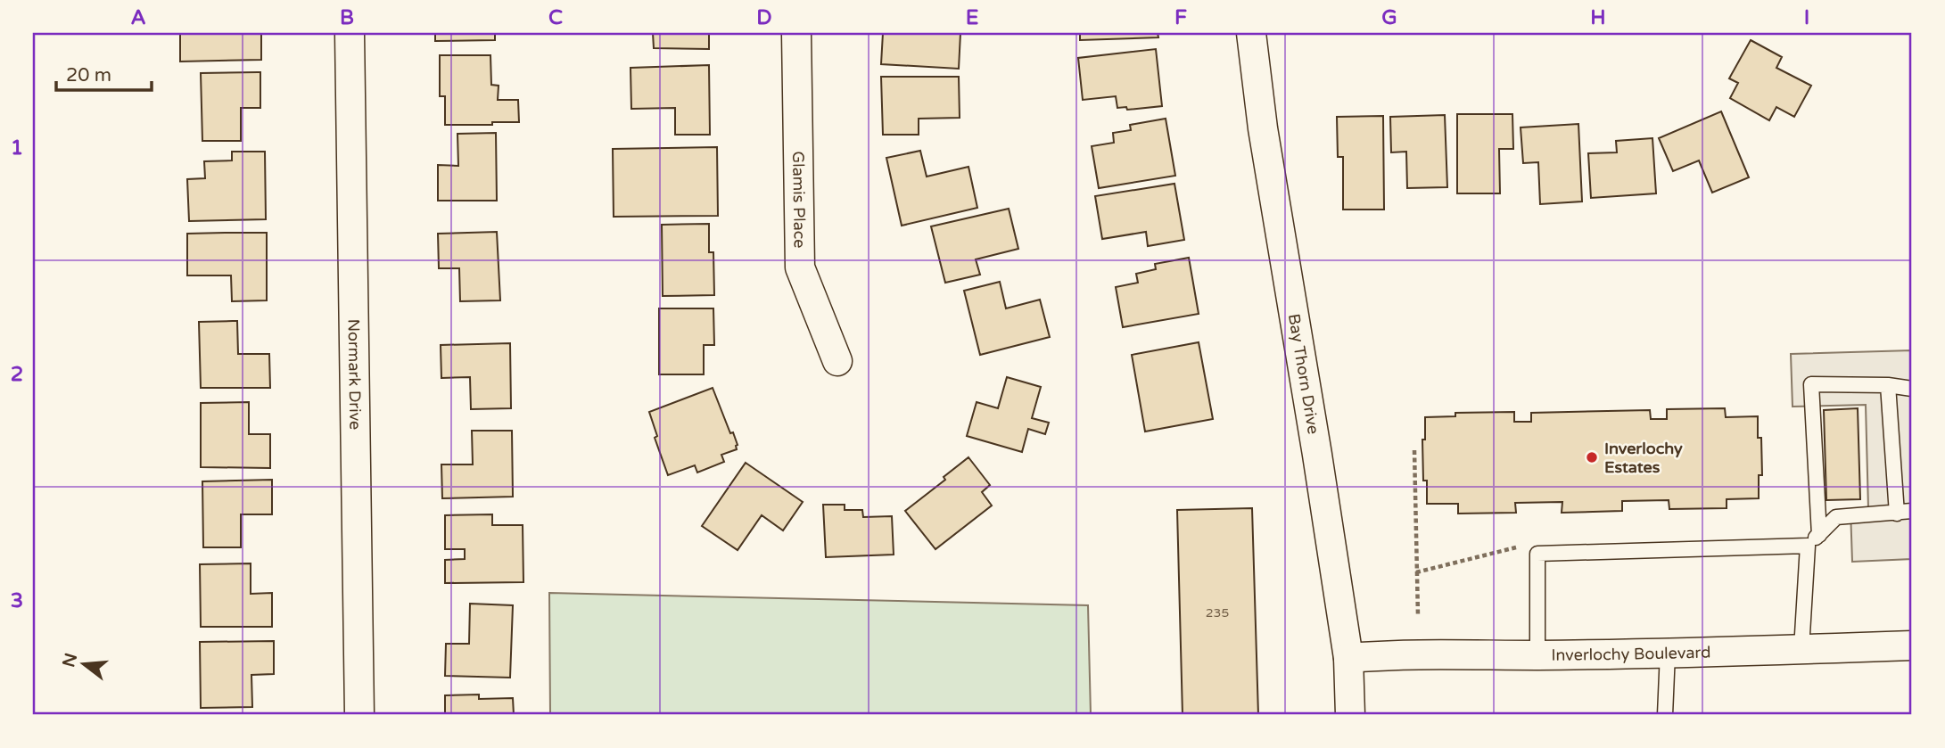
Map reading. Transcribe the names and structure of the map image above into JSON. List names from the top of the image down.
{
  "streets": {
    "street": [
      "Glamis Place",
      "Bay Thorn Drive",
      "Normark Drive",
      "Inverlochy Boulevard"
    ]
  },
  "crossings": [
    ["Bay Thorn Drive", "Inverlochy Boulevard"]
  ],
  "places": ["Inverlochy Estates"],
  "house_numbers": ["235"],
  "scale_bar": "20 m",
  "north": "left",
  "grid": {
    "columns": [
      "A",
      "B",
      "C",
      "D",
      "E",
      "F",
      "G",
      "H",
      "I"
    ],
    "rows": ["1", "2", "3"]
  }
}
